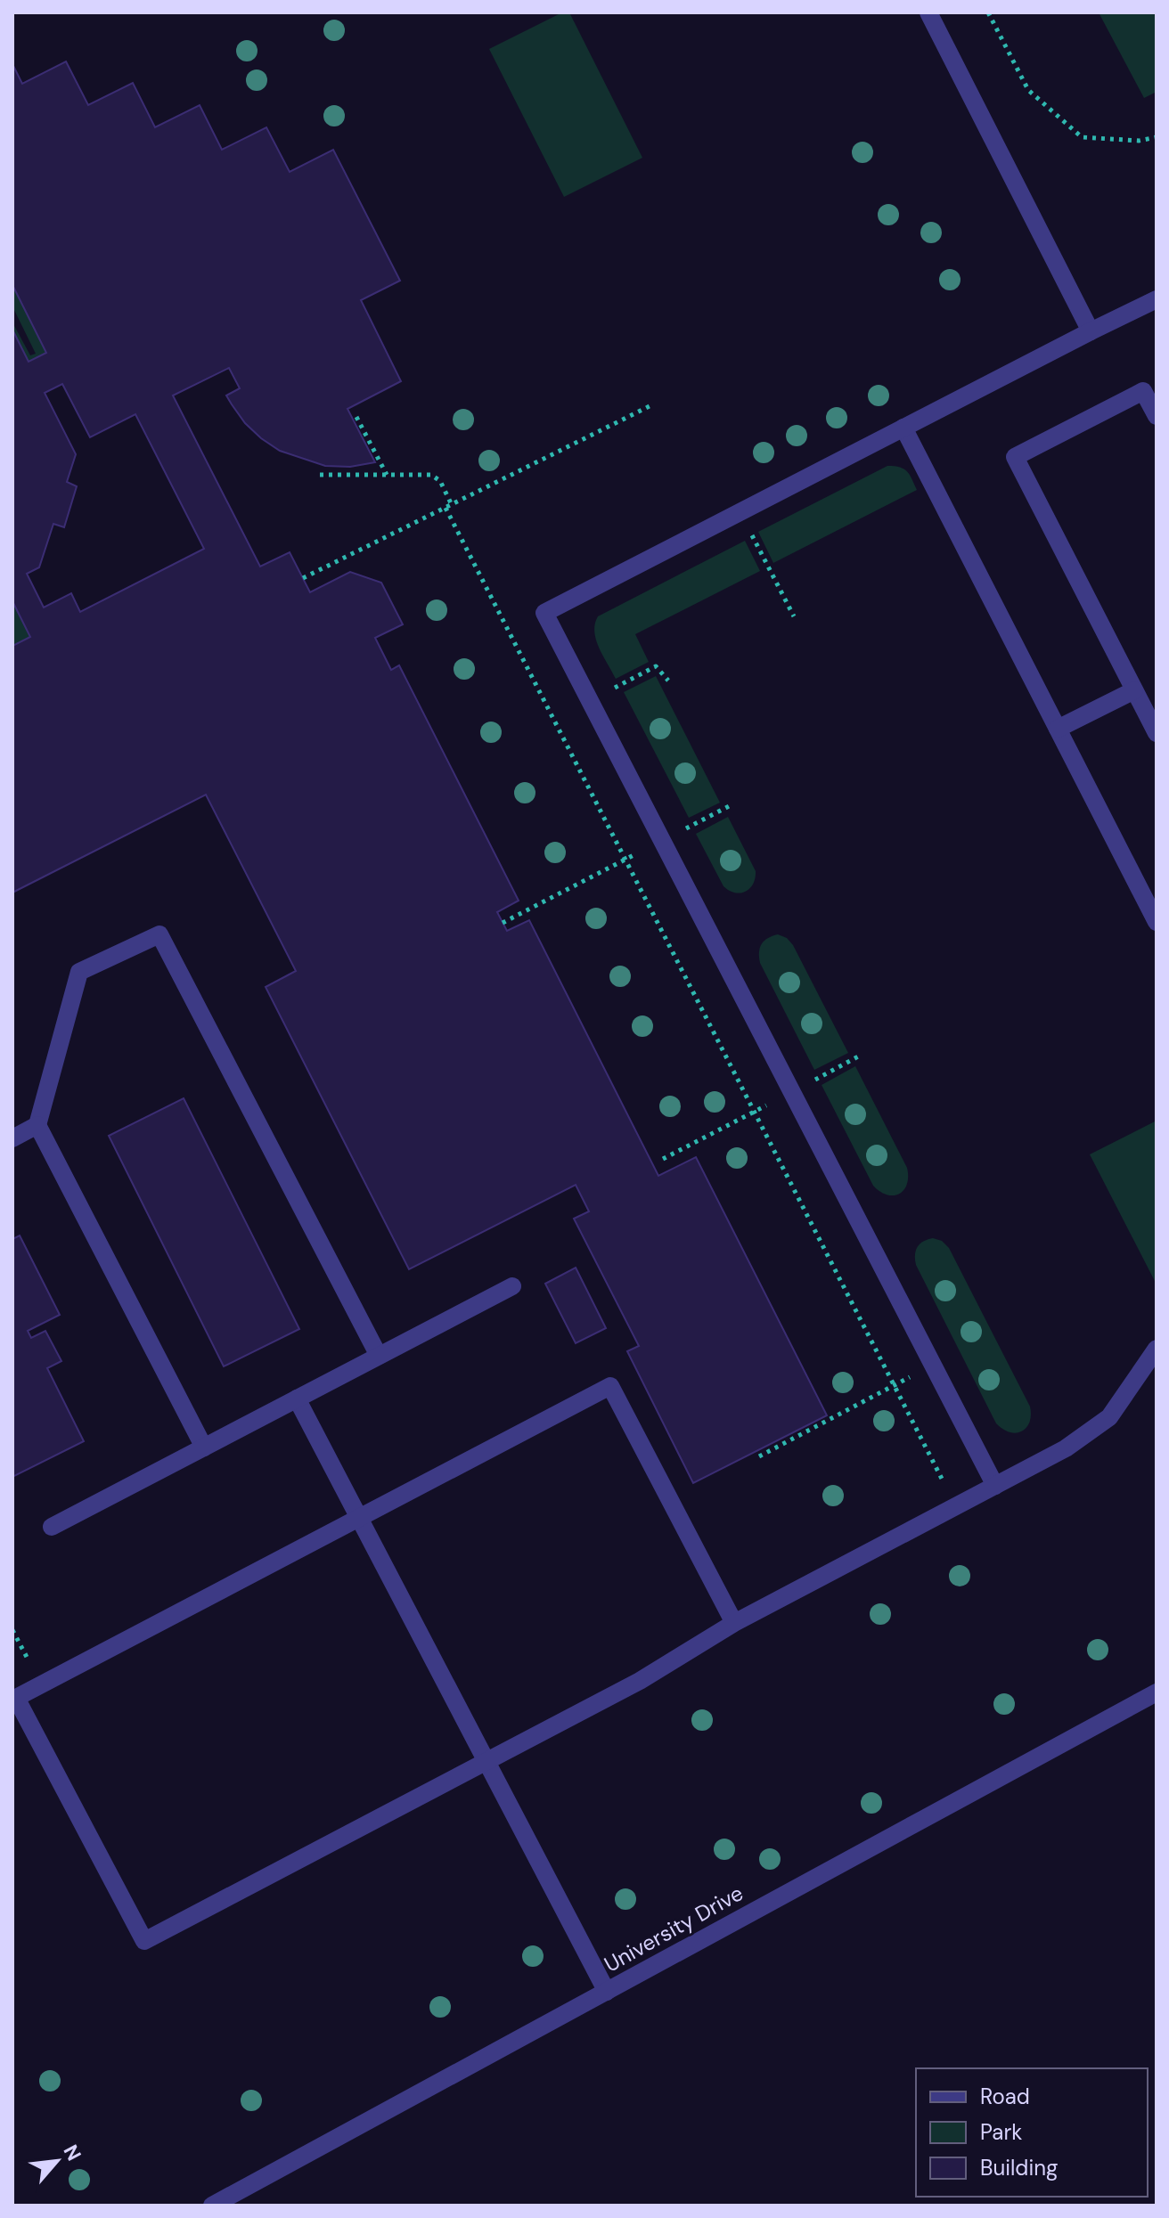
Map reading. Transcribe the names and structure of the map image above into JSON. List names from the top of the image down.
{
  "streets": {
    "street": ["University Drive"]
  },
  "legend": ["Road", "Park", "Building"],
  "north": "top right"
}
